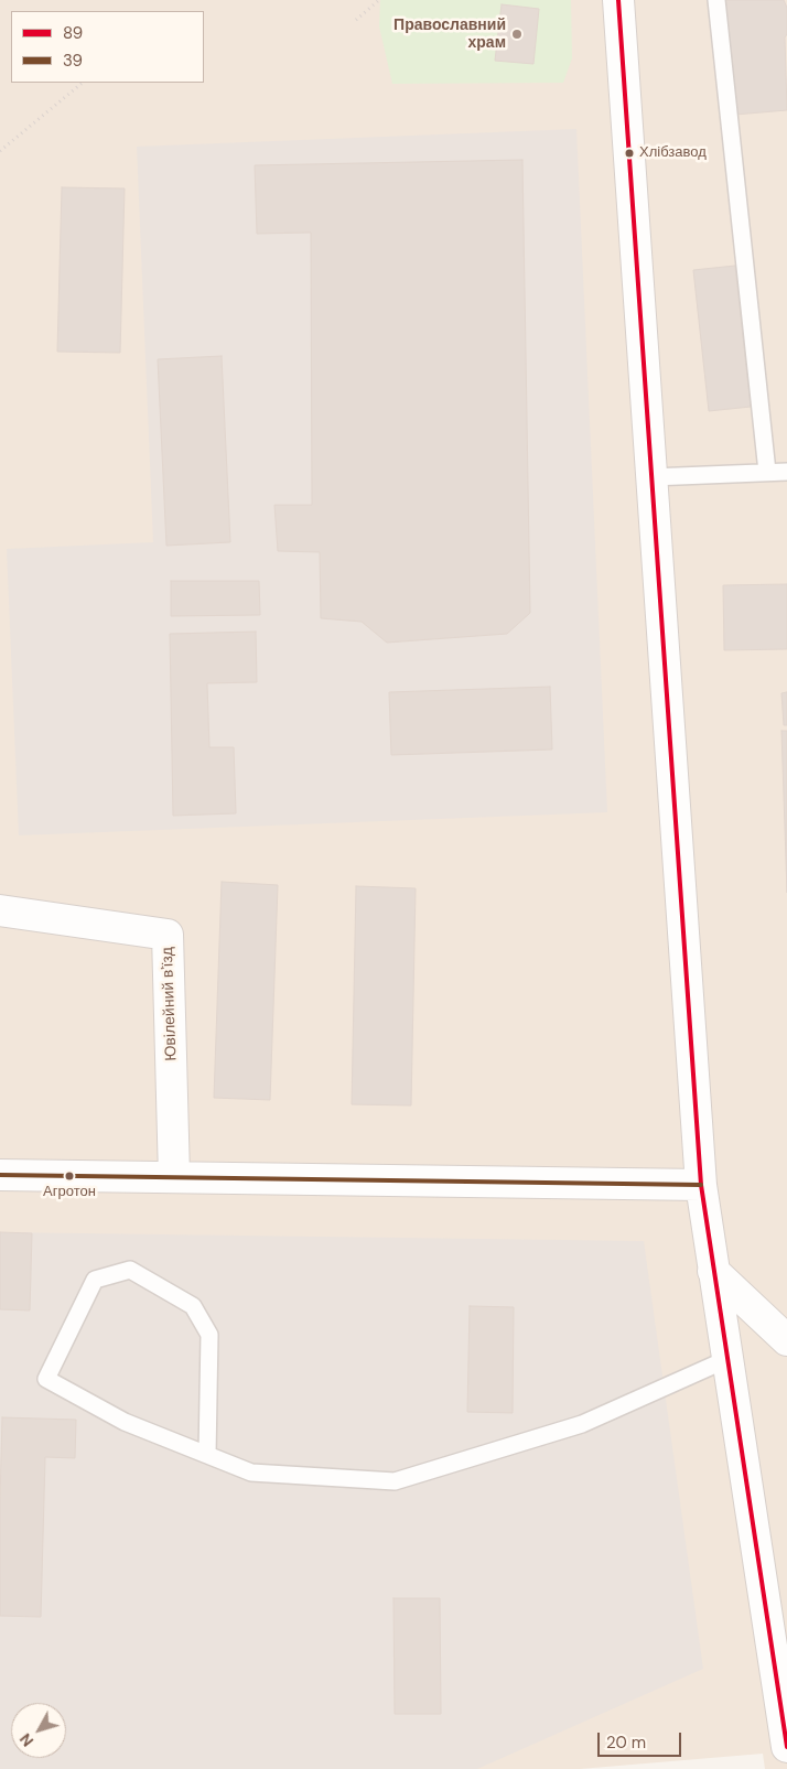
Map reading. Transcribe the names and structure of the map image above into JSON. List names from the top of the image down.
{
  "streets": {
    "street": ["Ювілейний в'їзд"]
  },
  "places": ["Православний храм", "Хлібзавод", "Агротон"],
  "lines": ["transit line 89", "transit line 39"],
  "legend": ["89", "39"],
  "scale_bar": "20 m",
  "north": "bottom left"
}
